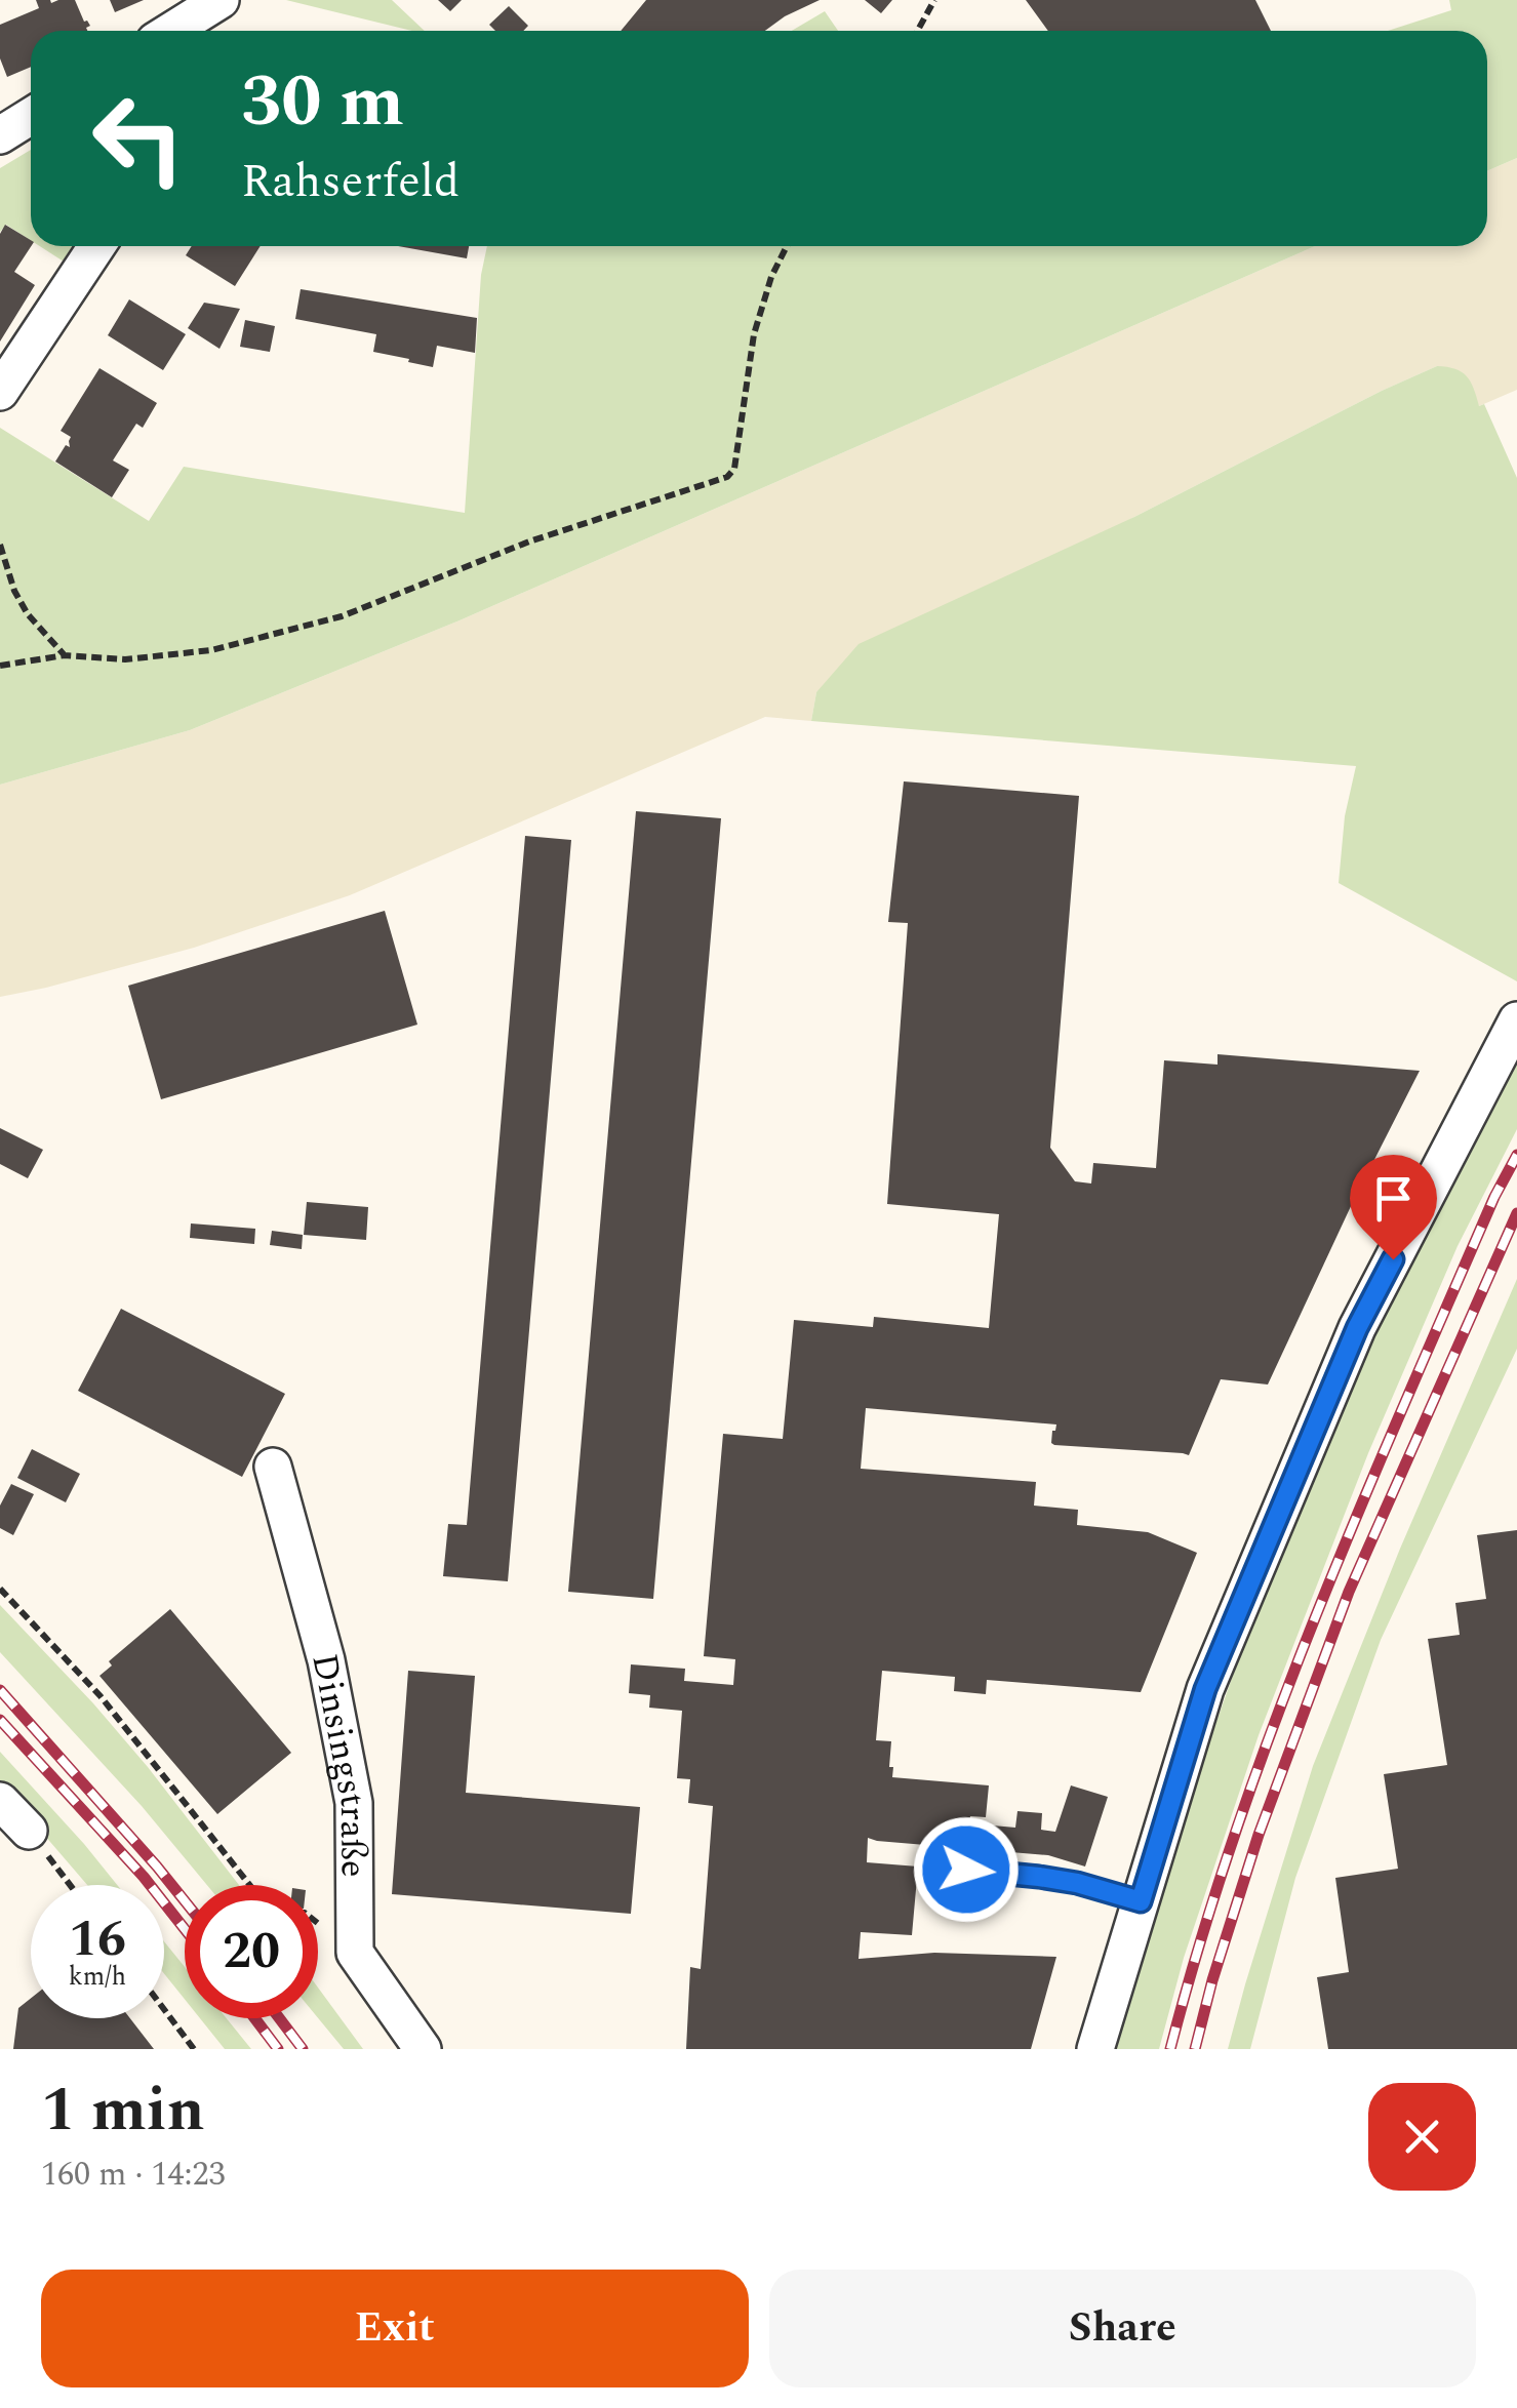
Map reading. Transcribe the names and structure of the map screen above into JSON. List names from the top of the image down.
{
  "streets": {
    "street": ["Dinsingstraße"]
  },
  "page": {
    "turn": ["30 m", "Rahserfeld"],
    "speed": "16 km/h",
    "limit": "20",
    "heading": ["1 min", "160 m · 14:23"],
    "buttons": ["Exit", "Share"]
  }
}
